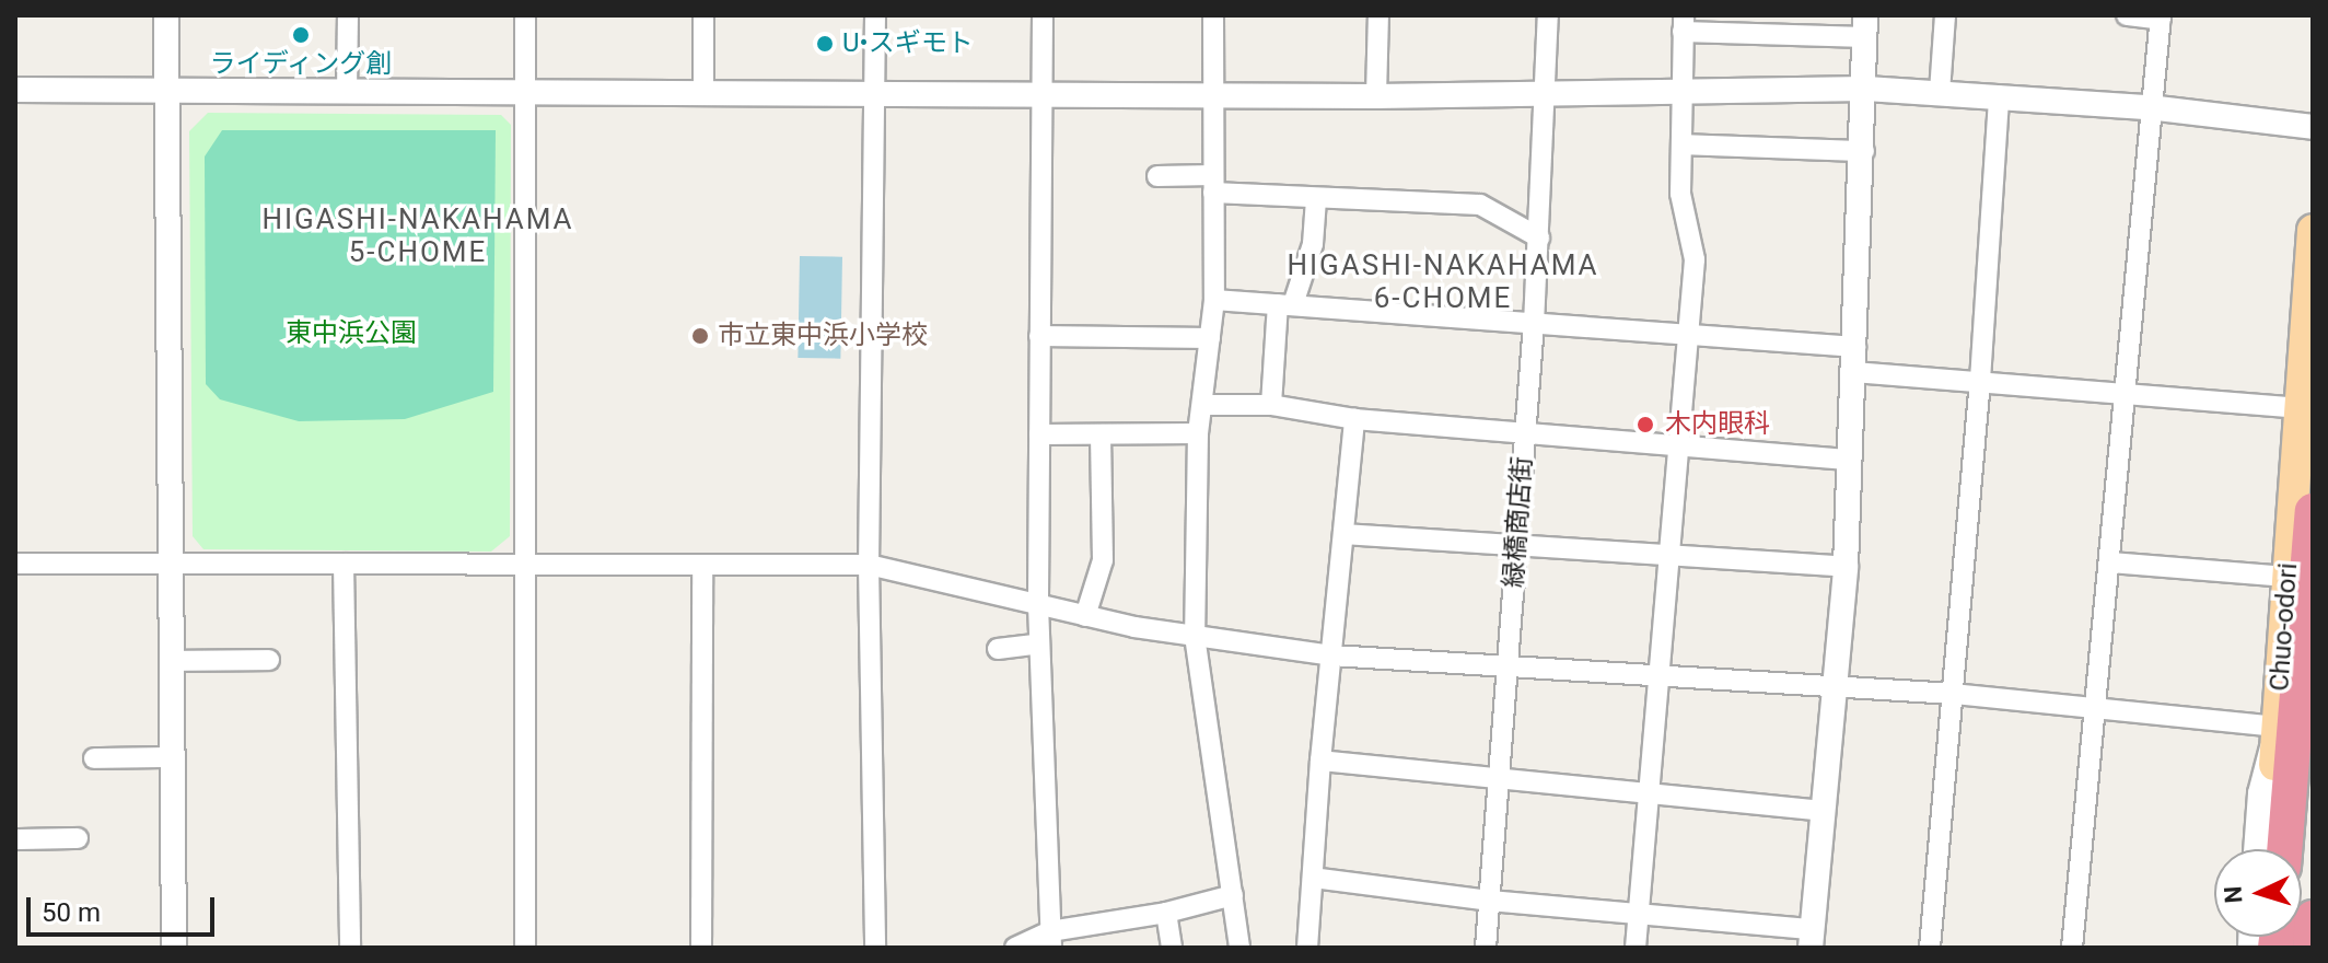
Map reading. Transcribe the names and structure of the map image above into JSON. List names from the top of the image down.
{
  "streets": {
    "main road": ["Chuo-odori"],
    "street": ["緑橋商店街"]
  },
  "districts": ["HIGASHI-NAKAHAMA 5-CHOME", "HIGASHI-NAKAHAMA 6-CHOME"],
  "parks": ["東中浜公園"],
  "places": [
    "ライディング創",
    "U•スギモト",
    "市立東中浜小学校",
    "木内眼科"
  ],
  "scale_bar": "50 m",
  "north": "left"
}
